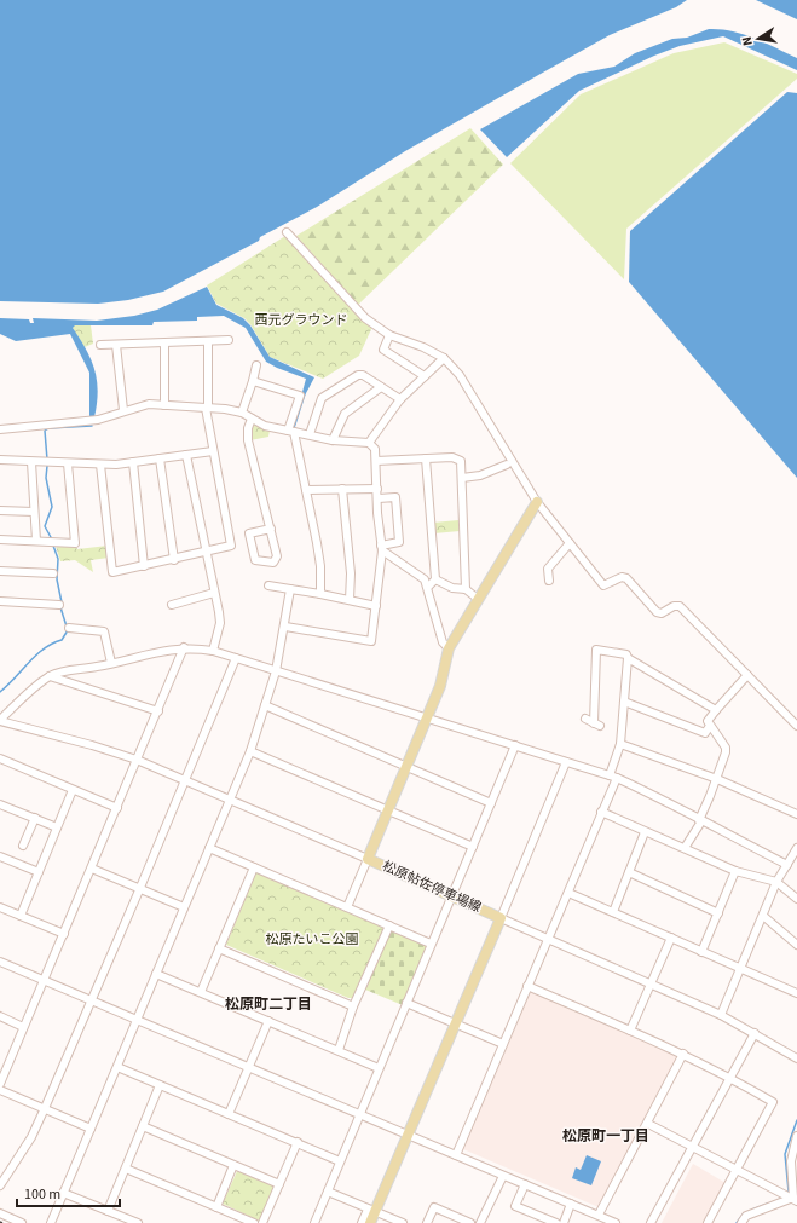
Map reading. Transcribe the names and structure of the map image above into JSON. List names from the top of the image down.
{
  "streets": {
    "main road": ["松原帖佐停車場線"]
  },
  "districts": ["松原町二丁目", "松原町一丁目"],
  "parks": ["西元グラウンド", "松原たいこ公園"],
  "scale_bar": "100 m",
  "north": "left"
}
